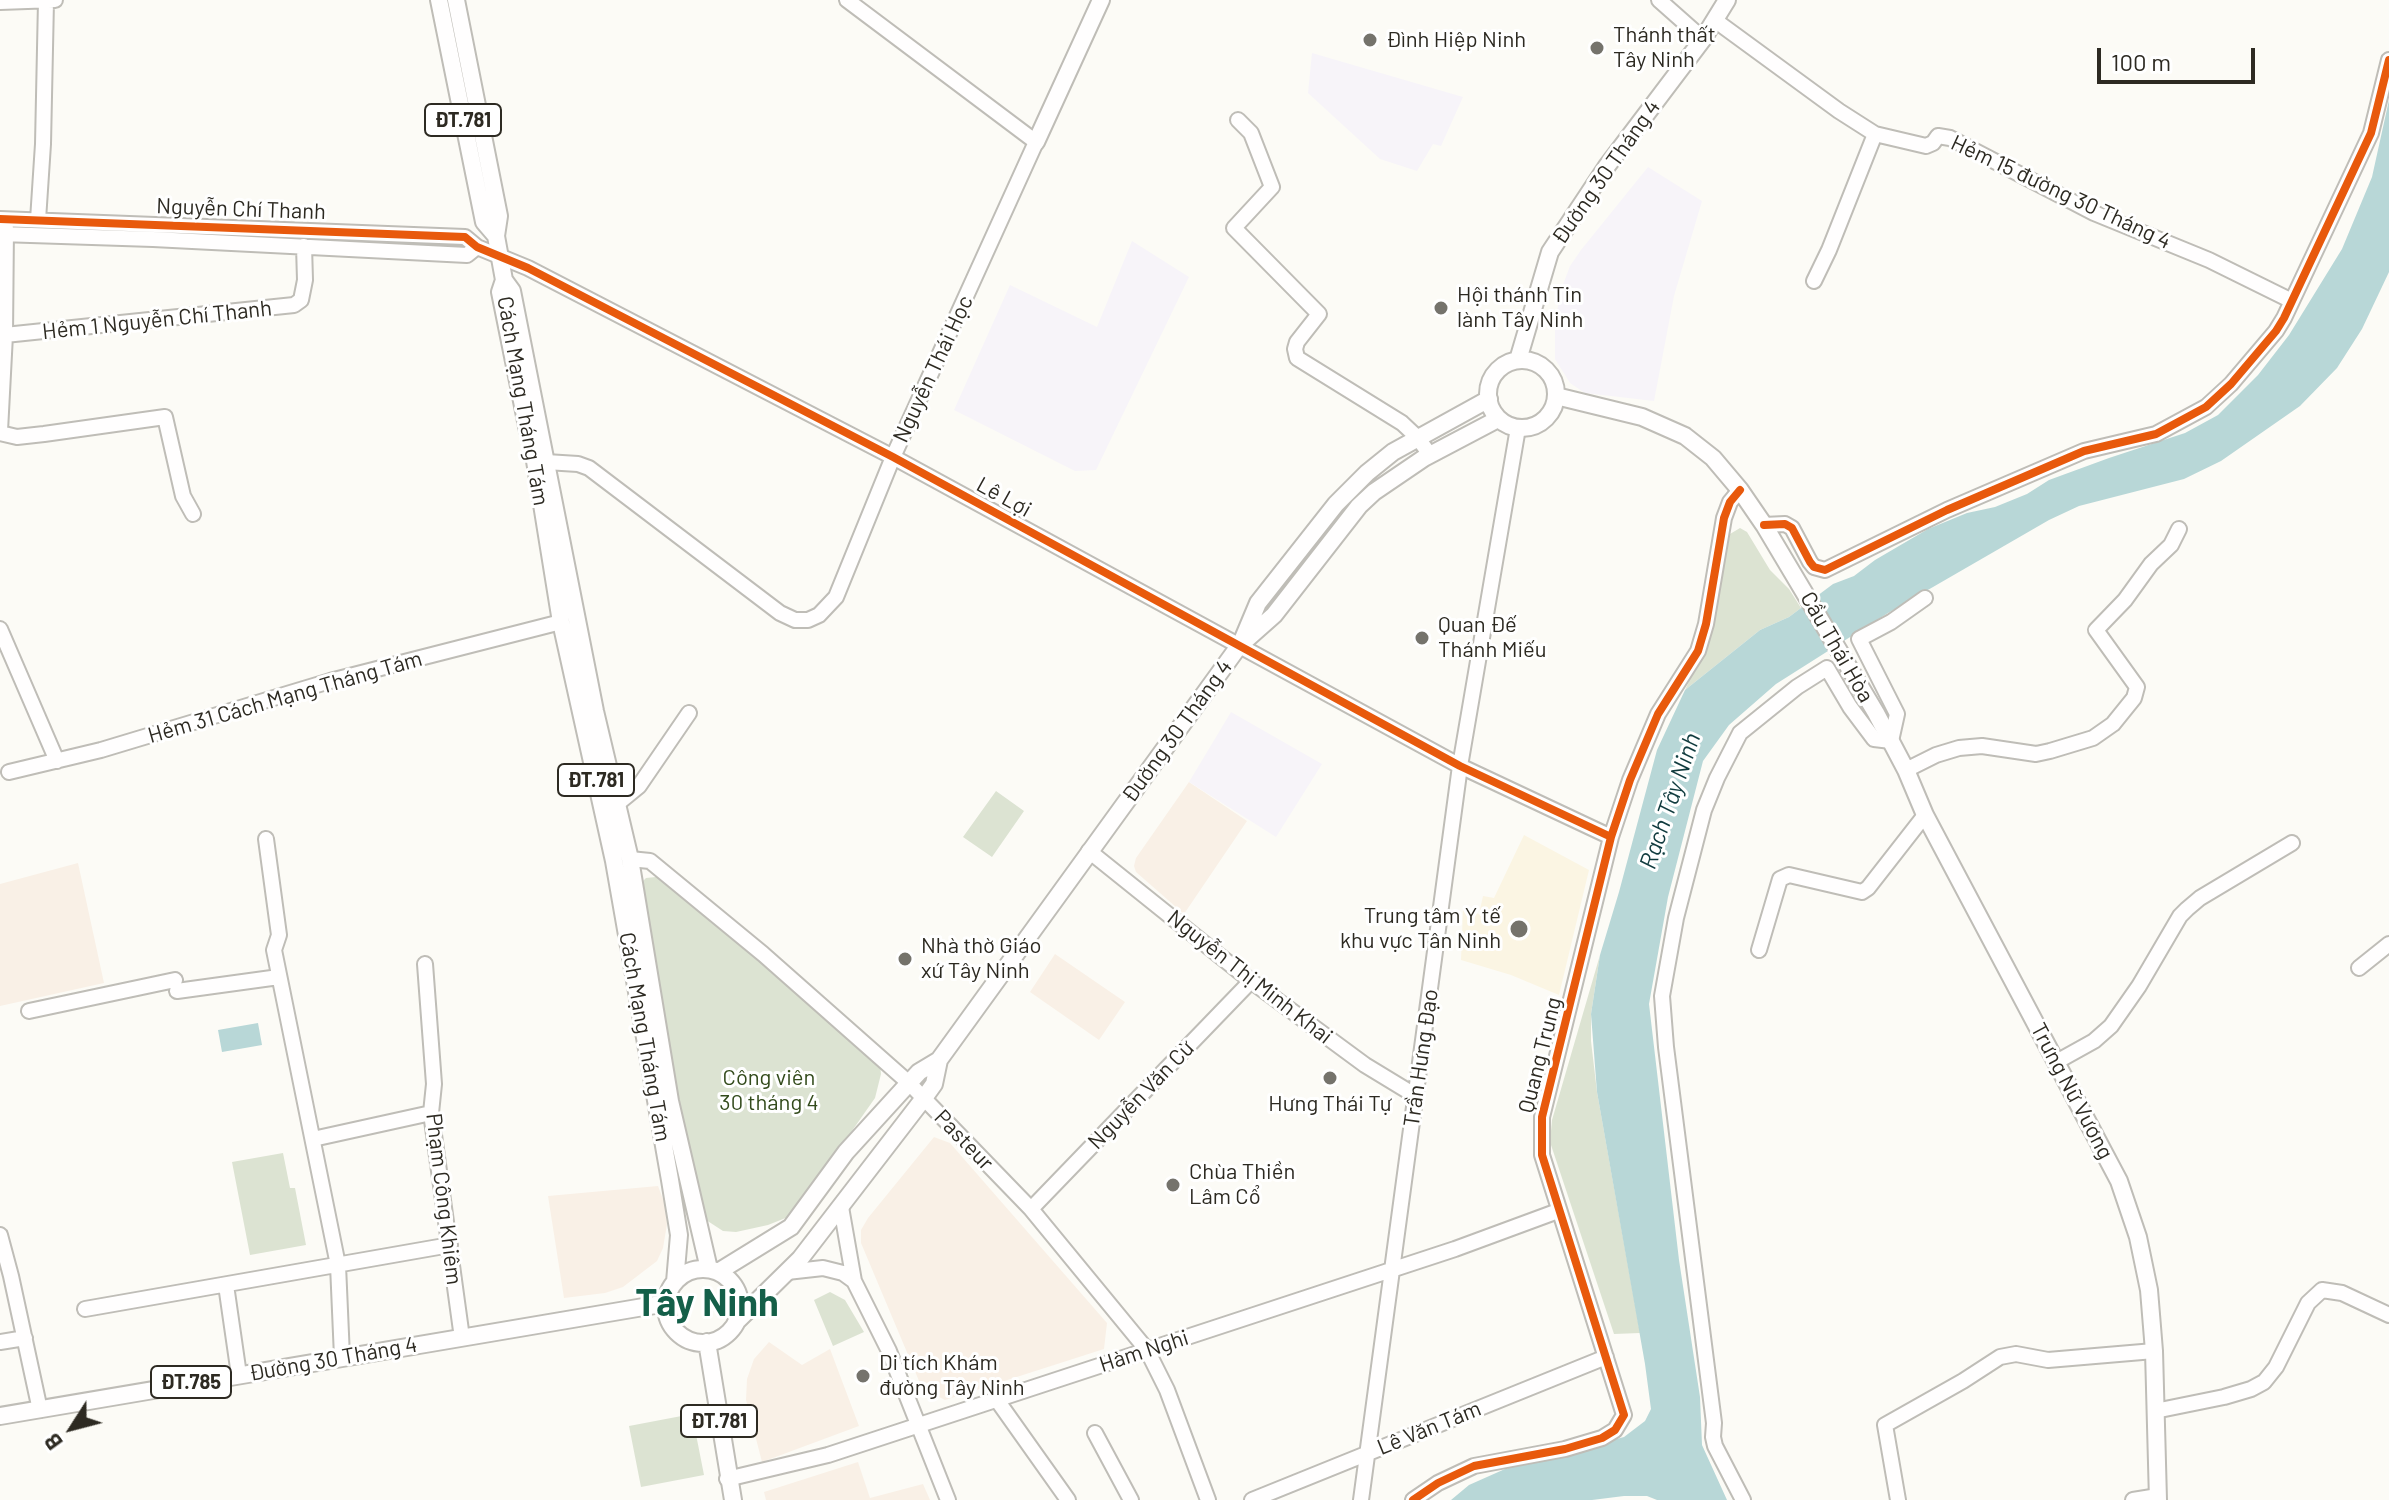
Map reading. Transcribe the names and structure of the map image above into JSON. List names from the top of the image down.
{
  "streets": {
    "main road": [
      "ĐT.781",
      "Đường 30 Tháng 4",
      "Nguyễn Thái Học",
      "Cách Mạng Tháng Tám",
      "Cầu Thái Hòa",
      "Trưng Nữ Vương",
      "ĐT.785"
    ],
    "street": [
      "Hẻm 15 đường 30 Tháng 4",
      "Nguyễn Chí Thanh",
      "Hẻm 1 Nguyễn Chí Thanh",
      "Lê Lợi",
      "Hẻm 31 Cách Mạng Tháng Tám",
      "Nguyễn Thị Minh Khai",
      "Quang Trung",
      "Trần Hưng Đạo",
      "Nguyễn Văn Cừ",
      "Pasteur",
      "Phạm Công Khiêm",
      "Hàm Nghi",
      "Lê Văn Tám"
    ]
  },
  "crossings": [
    ["ĐT.781", "Đường 30 Tháng 4"],
    ["ĐT.781", "Cách Mạng Tháng Tám"],
    ["ĐT.781", "Hàm Nghi"],
    ["Đường 30 Tháng 4", "Hẻm 15 đường 30 Tháng 4"],
    ["Đường 30 Tháng 4", "Cách Mạng Tháng Tám"],
    ["Đường 30 Tháng 4", "Lê Lợi"],
    ["Đường 30 Tháng 4", "Nguyễn Thị Minh Khai"],
    ["Đường 30 Tháng 4", "Trần Hưng Đạo"],
    ["Đường 30 Tháng 4", "Pasteur"],
    ["Đường 30 Tháng 4", "Phạm Công Khiêm"],
    ["Nguyễn Chí Thanh", "Hẻm 1 Nguyễn Chí Thanh"],
    ["Nguyễn Chí Thanh", "Lê Lợi"],
    ["Nguyễn Thái Học", "Cách Mạng Tháng Tám"],
    ["Nguyễn Thái Học", "Lê Lợi"],
    ["Cách Mạng Tháng Tám", "Lê Lợi"],
    ["Cách Mạng Tháng Tám", "Hẻm 31 Cách Mạng Tháng Tám"],
    ["Cách Mạng Tháng Tám", "Pasteur"],
    ["Lê Lợi", "Quang Trung"],
    ["Lê Lợi", "Trần Hưng Đạo"],
    ["Cầu Thái Hòa", "Trưng Nữ Vương"],
    ["Nguyễn Thị Minh Khai", "Trần Hưng Đạo"],
    ["Nguyễn Thị Minh Khai", "Nguyễn Văn Cừ"],
    ["Quang Trung", "Hàm Nghi"],
    ["Quang Trung", "Lê Văn Tám"],
    ["Trần Hưng Đạo", "Hàm Nghi"],
    ["Trần Hưng Đạo", "Lê Văn Tám"],
    ["Nguyễn Văn Cừ", "Pasteur"],
    ["Pasteur", "Hàm Nghi"]
  ],
  "districts": ["Tây Ninh"],
  "water": ["Rạch Tây Ninh"],
  "parks": ["Công viên 30 tháng 4"],
  "places": [
    "Đình Hiệp Ninh",
    "Thánh thất Tây Ninh",
    "Hội thánh Tin lành Tây Ninh",
    "Quan Đế Thánh Miếu",
    "Trung tâm Y tế khu vực Tân Ninh",
    "Nhà thờ Giáo xứ Tây Ninh",
    "Hưng Thái Tự",
    "Chùa Thiền Lâm Cổ",
    "Di tích Khám đường Tây Ninh"
  ],
  "scale_bar": "100 m",
  "north": "bottom left"
}
